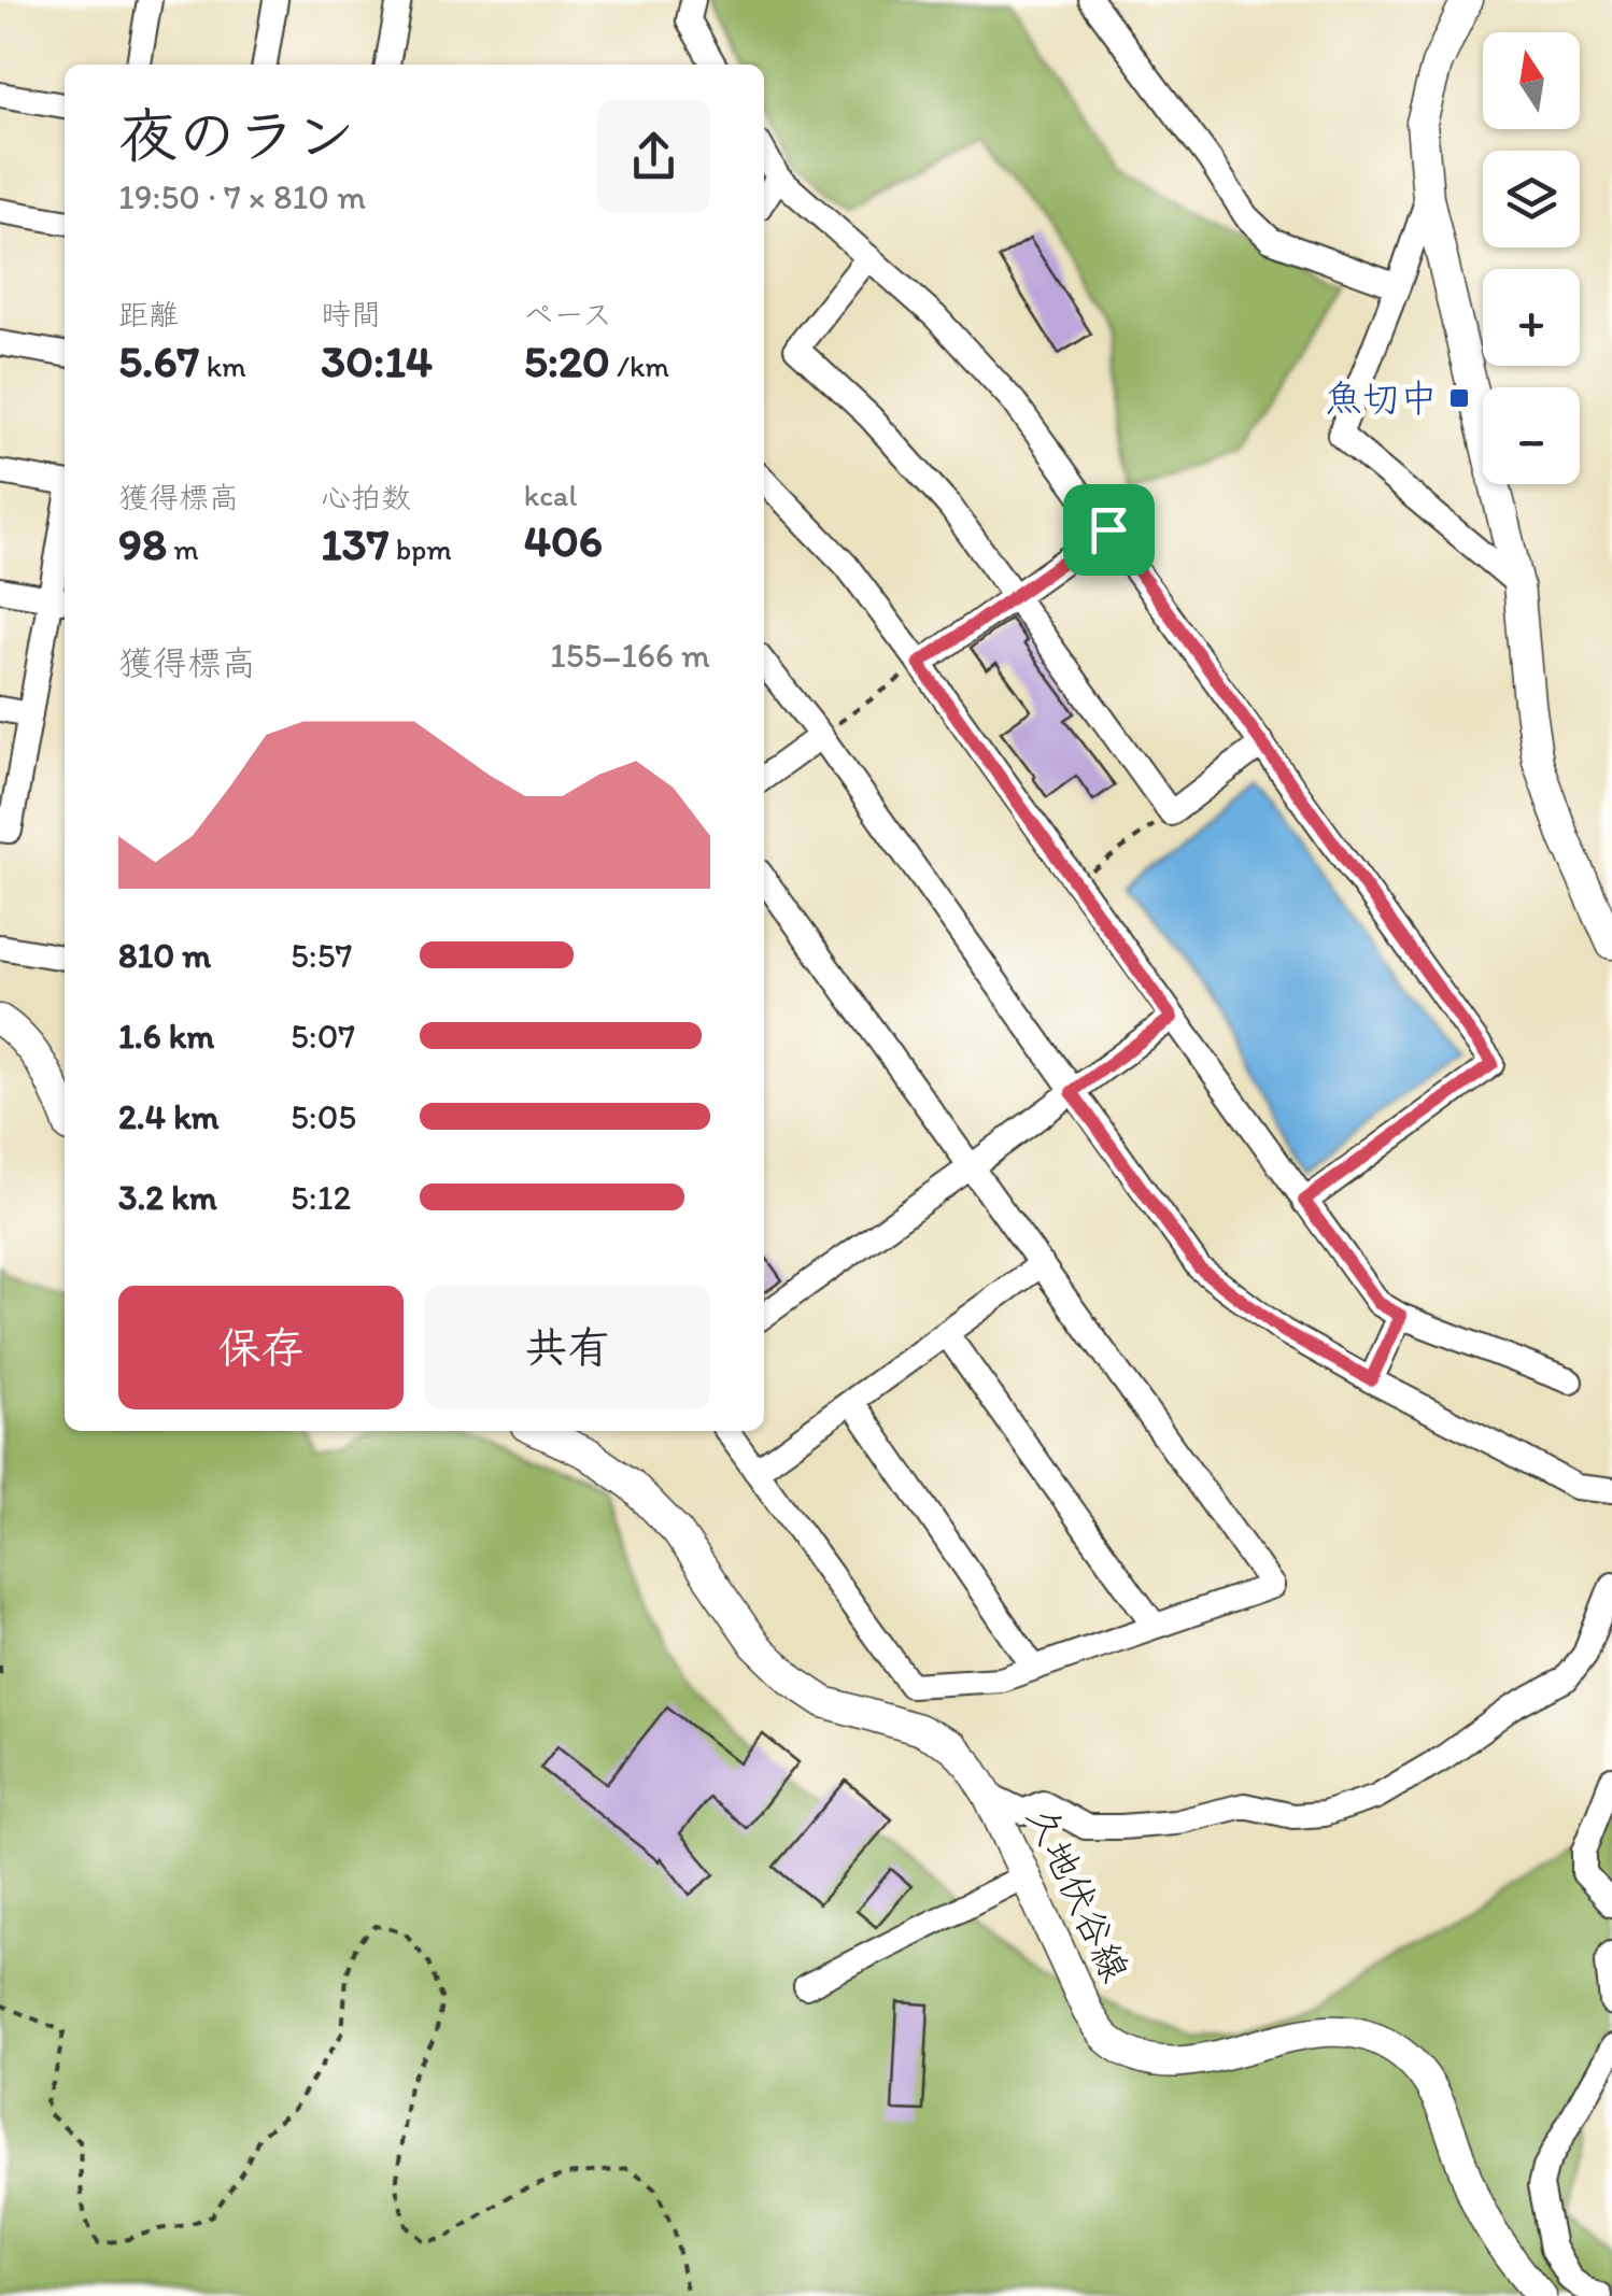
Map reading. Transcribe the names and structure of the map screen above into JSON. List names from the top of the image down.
{
  "streets": {
    "main road": ["久地伏谷線"]
  },
  "places": {
    "transit": ["魚切中"]
  },
  "north": "top",
  "page": {
    "map_buttons": ["+", "−"],
    "heading": ["夜のラン", "19:50 · 7 × 810 m"],
    "stats": [
      ["距離", "5.67 km"],
      ["時間", "30:14"],
      ["ペース", "5:20 /km"],
      ["獲得標高", "98 m"],
      ["心拍数", "137 bpm"],
      ["kcal", "406"]
    ],
    "chart": ["獲得標高", "155–166 m"],
    "list": [
      {
        "name": "810 m",
        "note": "5:57"
      },
      {
        "name": "1.6 km",
        "note": "5:07"
      },
      {
        "name": "2.4 km",
        "note": "5:05"
      },
      {
        "name": "3.2 km",
        "note": "5:12"
      }
    ],
    "buttons": ["保存", "共有"]
  }
}
